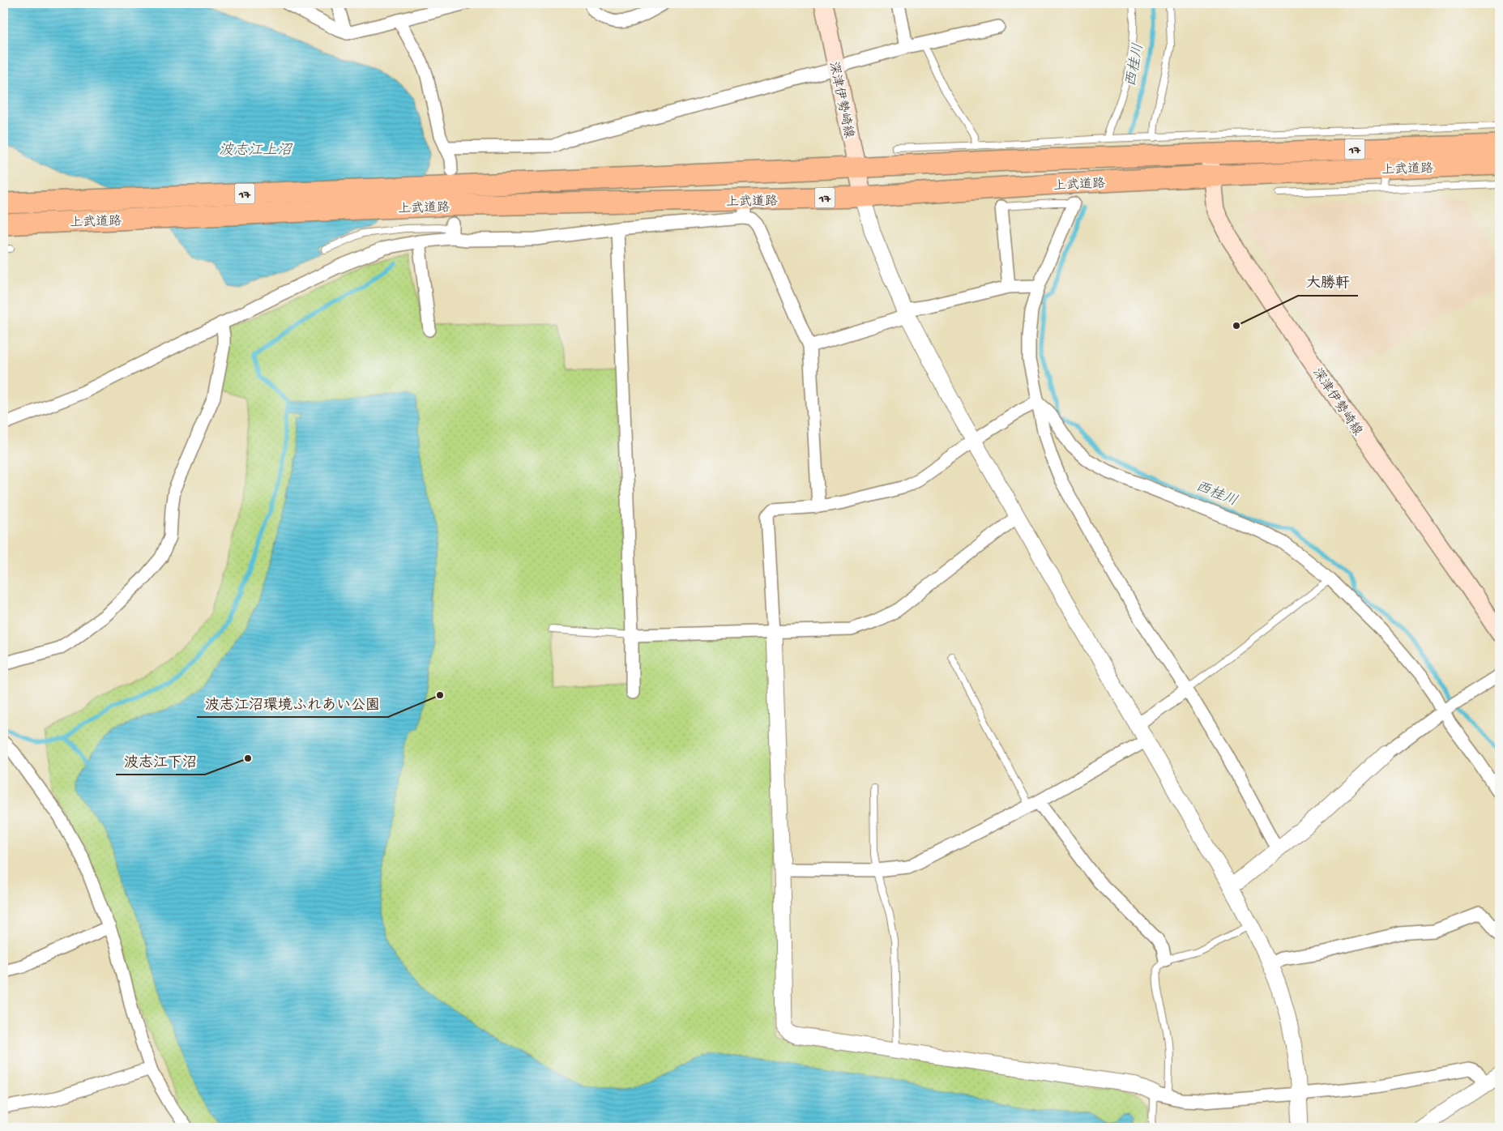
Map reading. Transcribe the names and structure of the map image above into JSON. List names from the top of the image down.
{
  "streets": {
    "highway": ["17", "上武道路"],
    "main road": ["深津伊勢崎線"]
  },
  "crossings": [
    ["深津伊勢崎線", "上武道路"]
  ],
  "water": ["西桂川", "波志江上沼"],
  "places": ["大勝軒", "波志江沼環境ふれあい公園", "波志江下沼"]
}
